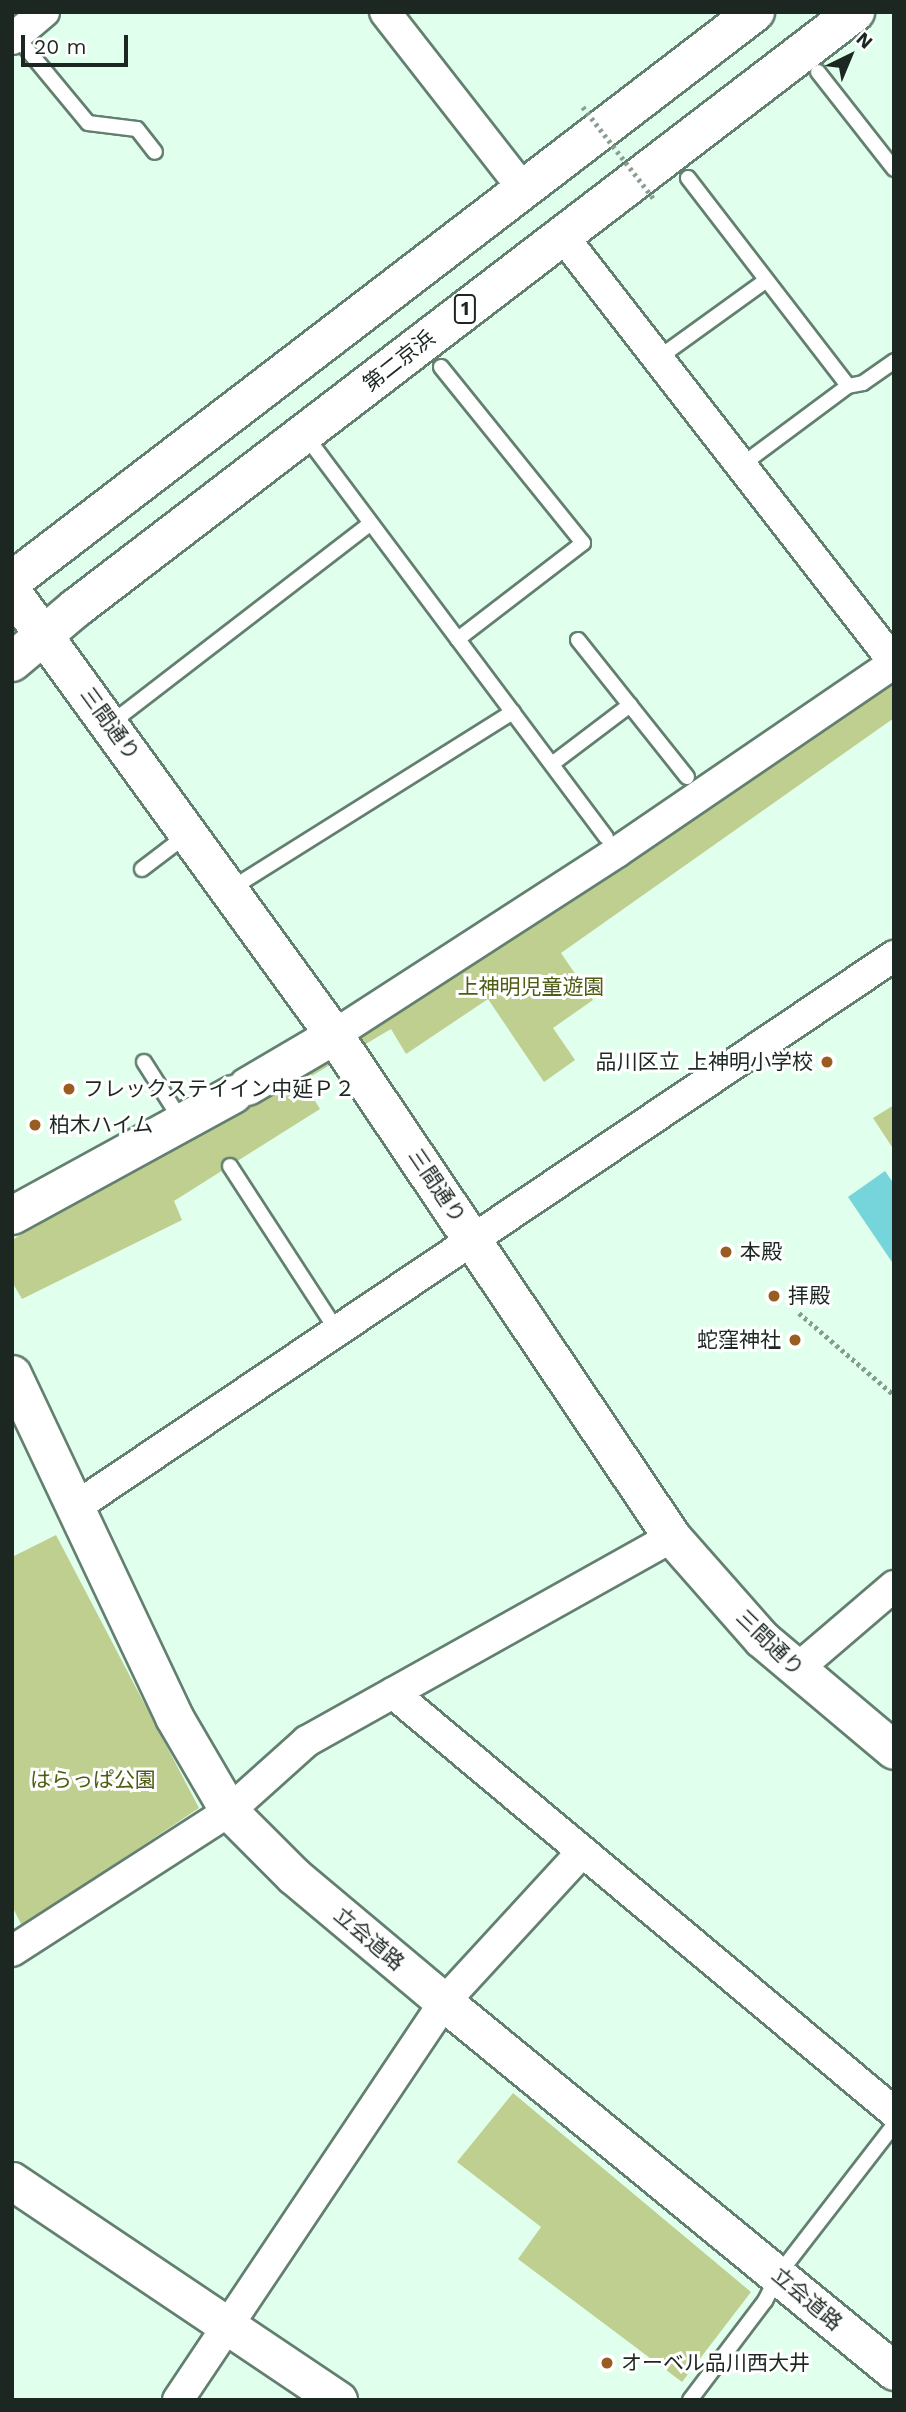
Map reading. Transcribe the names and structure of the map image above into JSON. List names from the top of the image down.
{
  "streets": {
    "highway": ["1", "第二京浜"],
    "street": ["三間通り", "立会道路"]
  },
  "crossings": [
    ["第二京浜", "三間通り"]
  ],
  "parks": ["上神明児童遊園", "はらっぱ公園"],
  "places": [
    "品川区立 上神明小学校",
    "フレックステイイン中延Ｐ２",
    "柏木ハイム",
    "本殿",
    "拝殿",
    "蛇窪神社",
    "オーベル品川西大井"
  ],
  "scale_bar": "20 m",
  "north": "top right"
}
